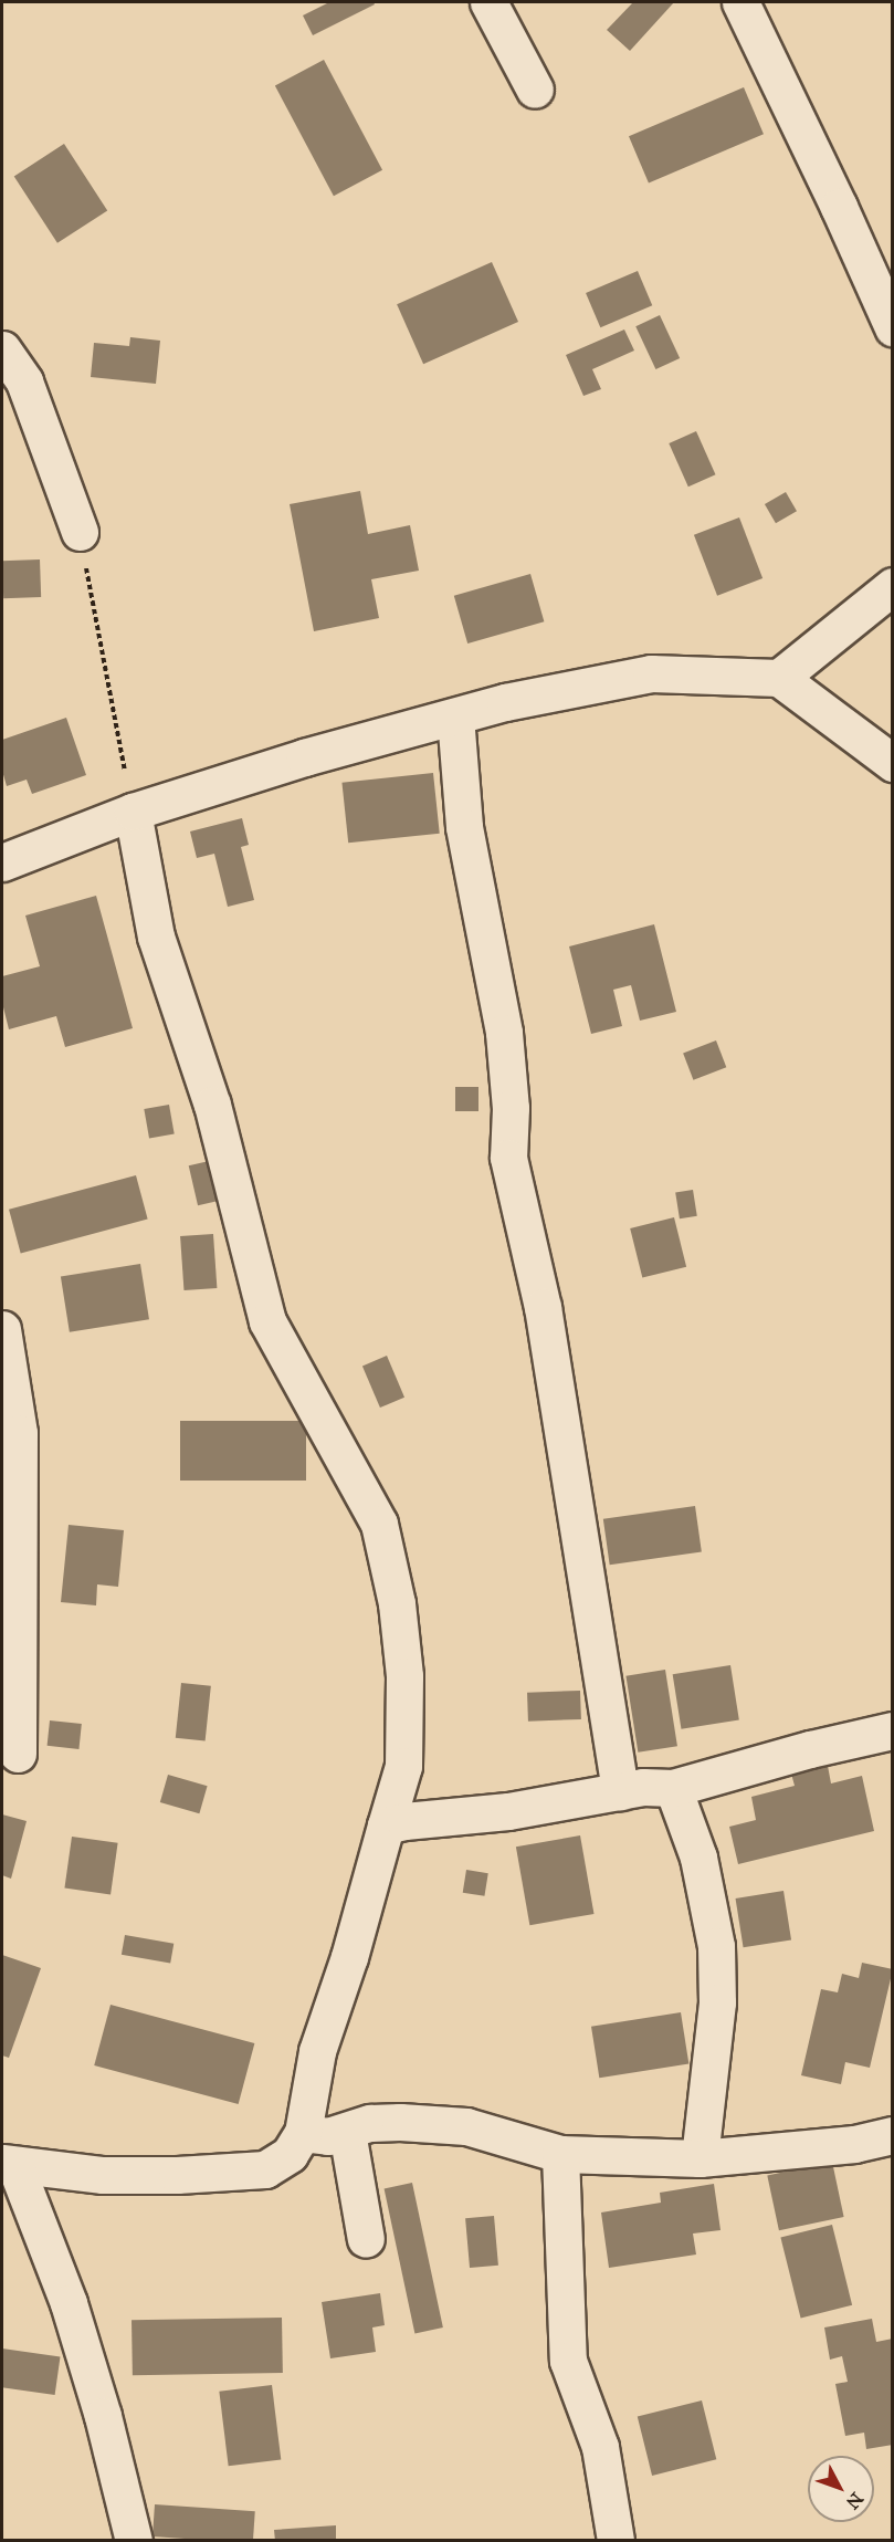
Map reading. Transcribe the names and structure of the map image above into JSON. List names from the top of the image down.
{
  "north": "bottom right"
}
